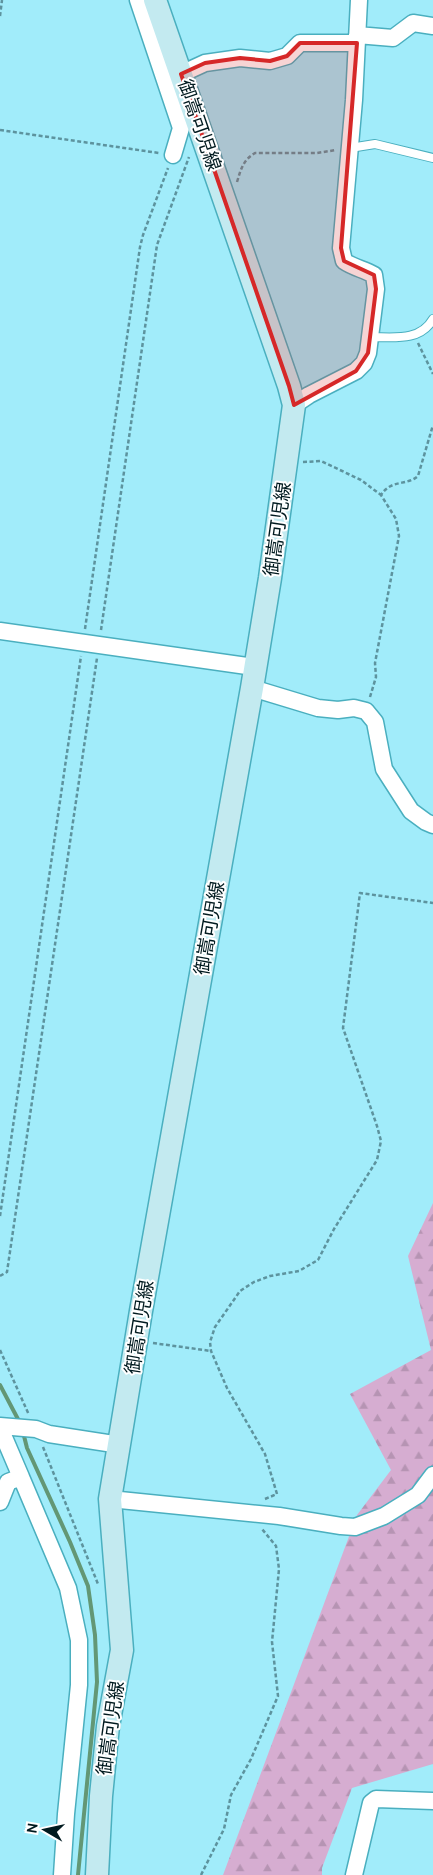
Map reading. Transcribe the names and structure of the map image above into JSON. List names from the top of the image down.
{
  "streets": {
    "main road": ["御嵩可児線"]
  },
  "north": "left"
}
